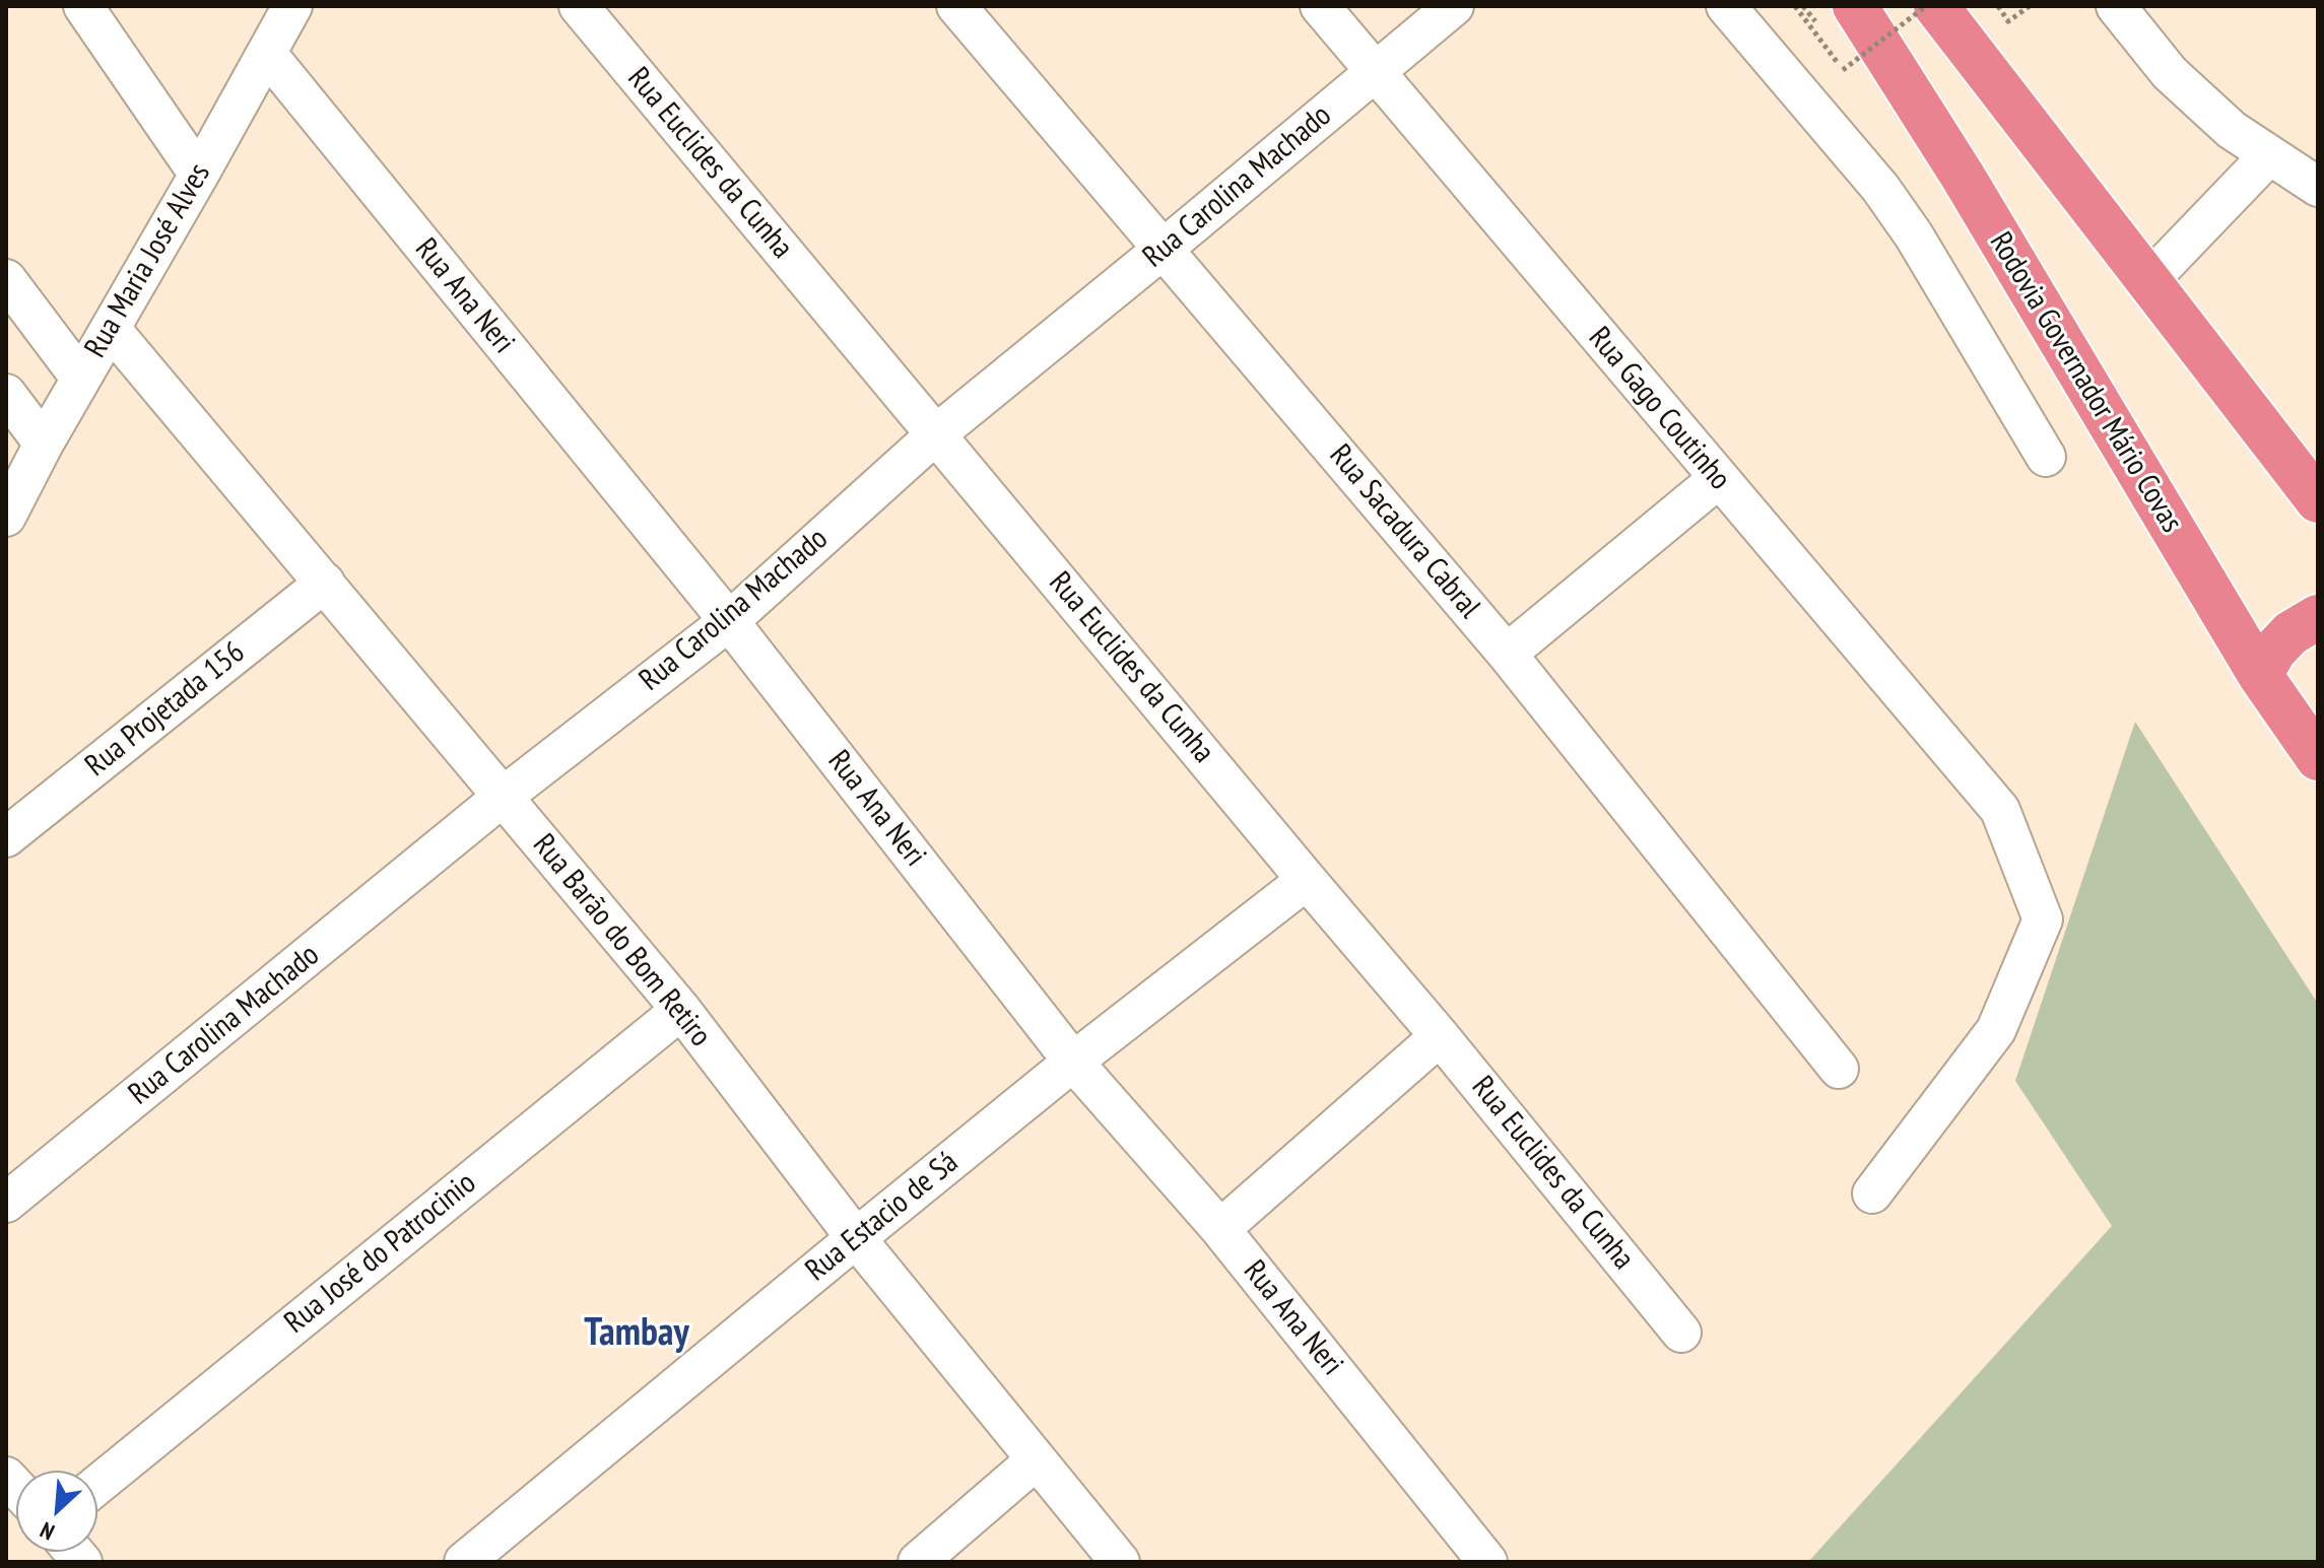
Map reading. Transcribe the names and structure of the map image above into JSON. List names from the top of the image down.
{
  "streets": {
    "highway": ["Rodovia Governador Mário Covas"],
    "street": [
      "Rua Euclides da Cunha",
      "Rua Carolina Machado",
      "Rua Maria José Alves",
      "Rua Ana Neri",
      "Rua Gago Coutinho",
      "Rua Sacadura Cabral",
      "Rua Projetada 156",
      "Rua Barão do Bom Retiro",
      "Rua Estacio de Sá",
      "Rua José do Patrocinio"
    ]
  },
  "crossings": [
    ["Rua Euclides da Cunha", "Rua Carolina Machado"],
    ["Rua Euclides da Cunha", "Rua Estacio de Sá"],
    ["Rua Carolina Machado", "Rua Ana Neri"],
    ["Rua Carolina Machado", "Rua Gago Coutinho"],
    ["Rua Carolina Machado", "Rua Sacadura Cabral"],
    ["Rua Carolina Machado", "Rua Barão do Bom Retiro"],
    ["Rua Maria José Alves", "Rua Ana Neri"],
    ["Rua Maria José Alves", "Rua Barão do Bom Retiro"],
    ["Rua Ana Neri", "Rua Estacio de Sá"],
    ["Rua Projetada 156", "Rua Barão do Bom Retiro"],
    ["Rua Barão do Bom Retiro", "Rua Estacio de Sá"],
    ["Rua Barão do Bom Retiro", "Rua José do Patrocinio"]
  ],
  "districts": ["Tambay"],
  "north": "bottom left"
}
